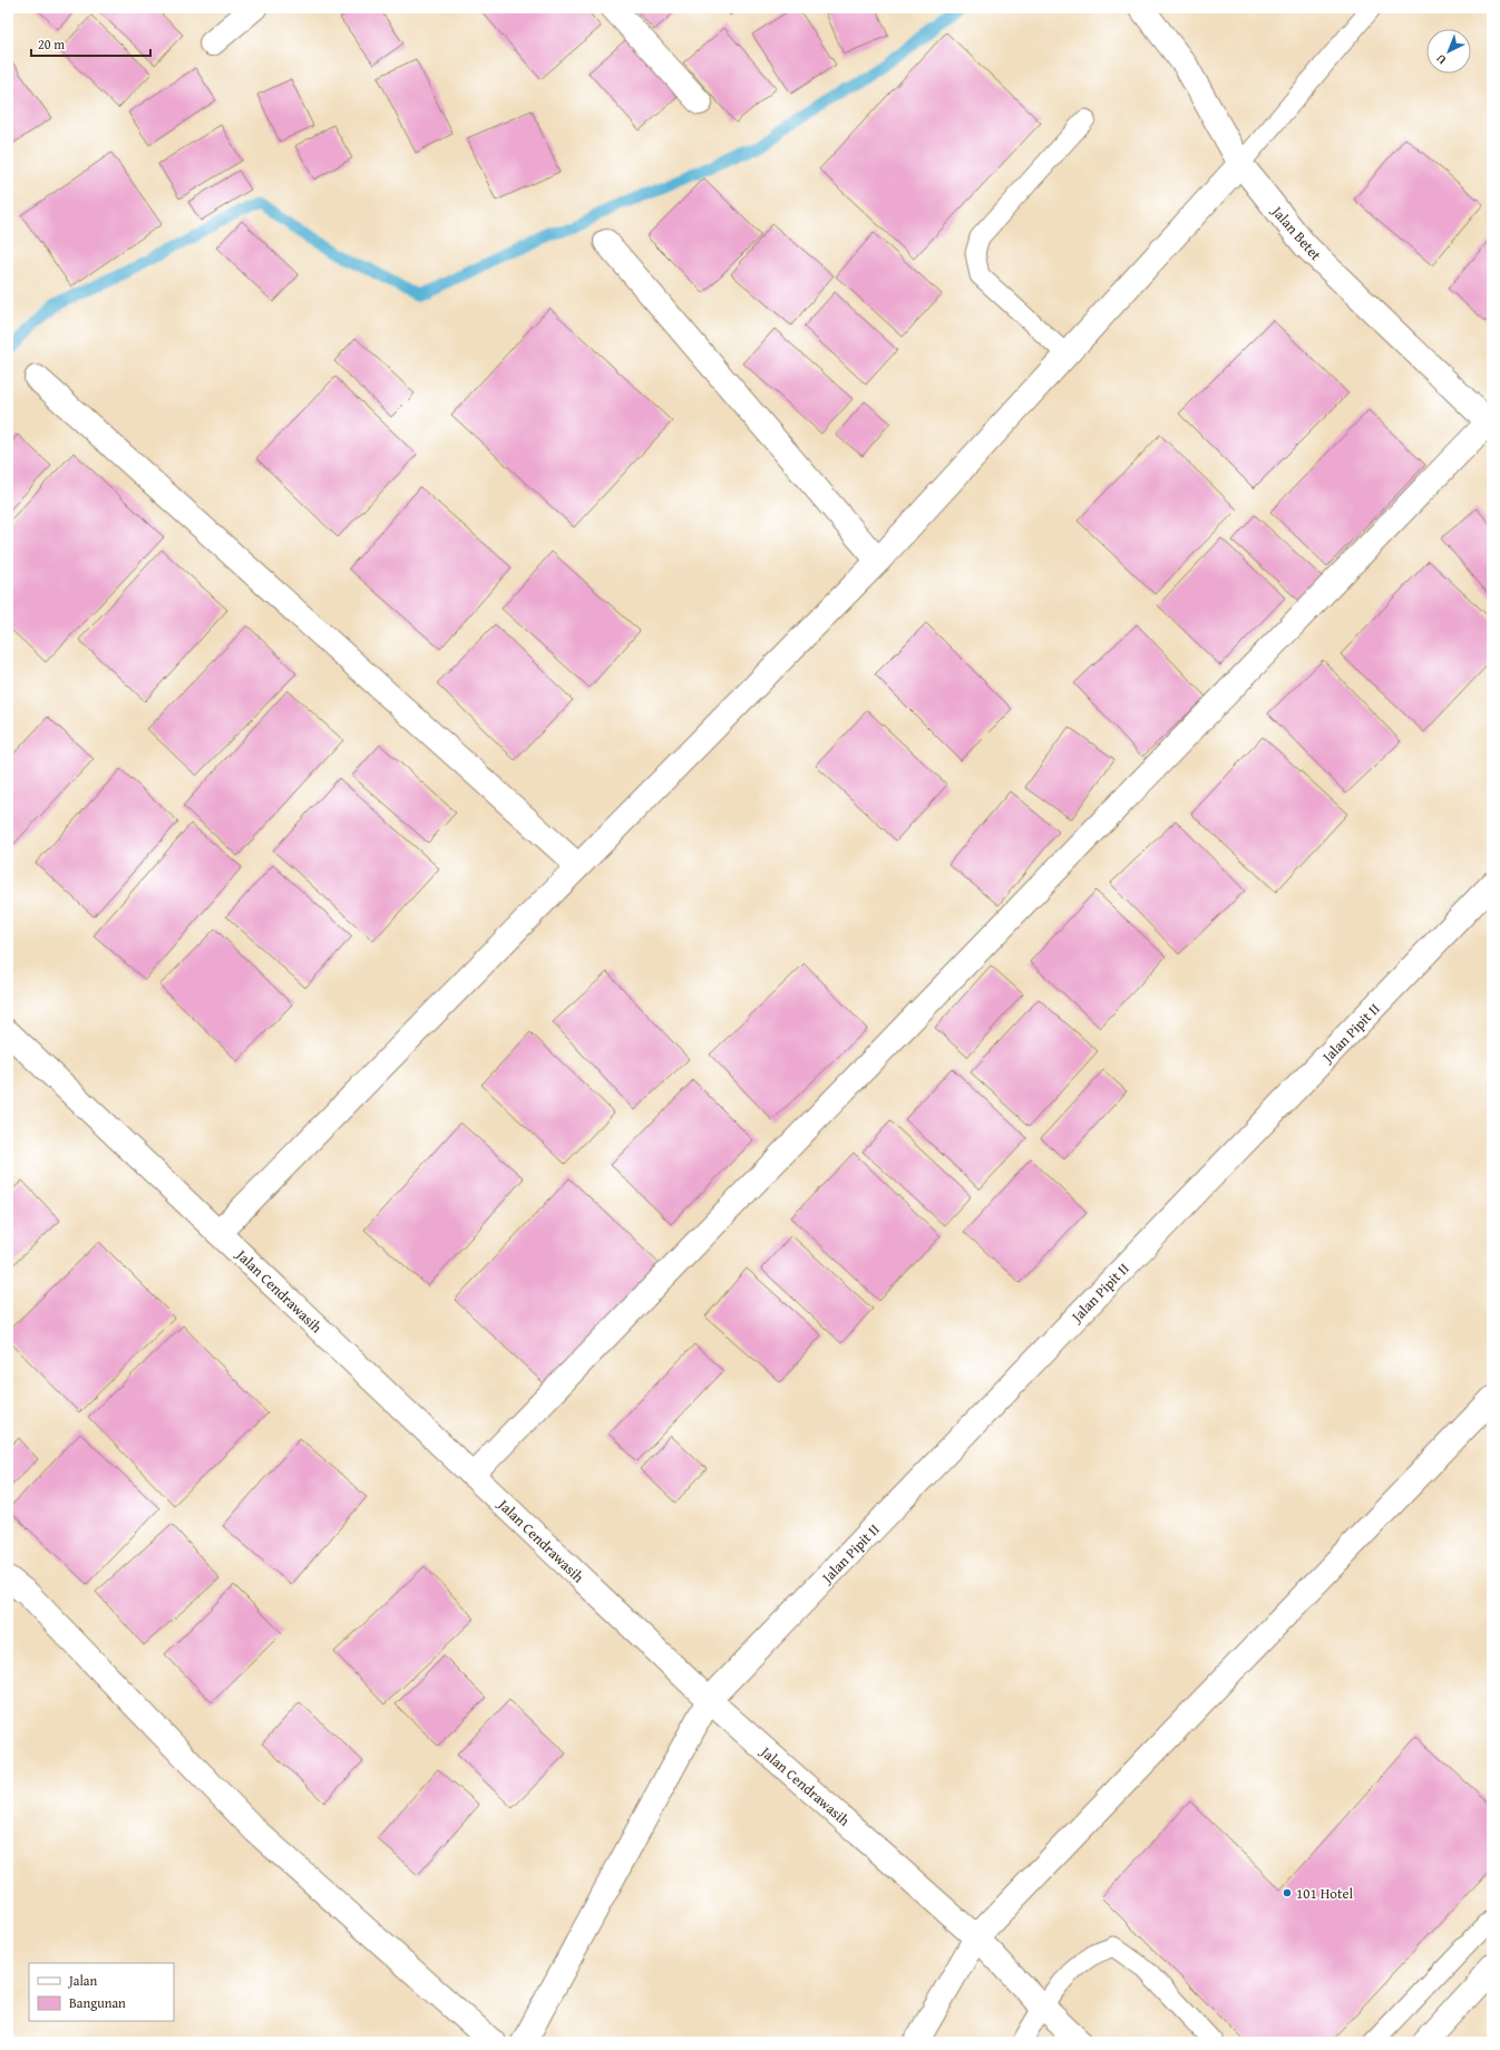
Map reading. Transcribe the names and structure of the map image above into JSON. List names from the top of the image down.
{
  "streets": {
    "street": ["Jalan Betet", "Jalan Pipit II", "Jalan Cendrawasih"]
  },
  "crossings": [
    ["Jalan Pipit II", "Jalan Cendrawasih"]
  ],
  "places": ["101 Hotel"],
  "legend": ["Jalan", "Bangunan"],
  "scale_bar": "20 m",
  "north": "bottom left"
}
